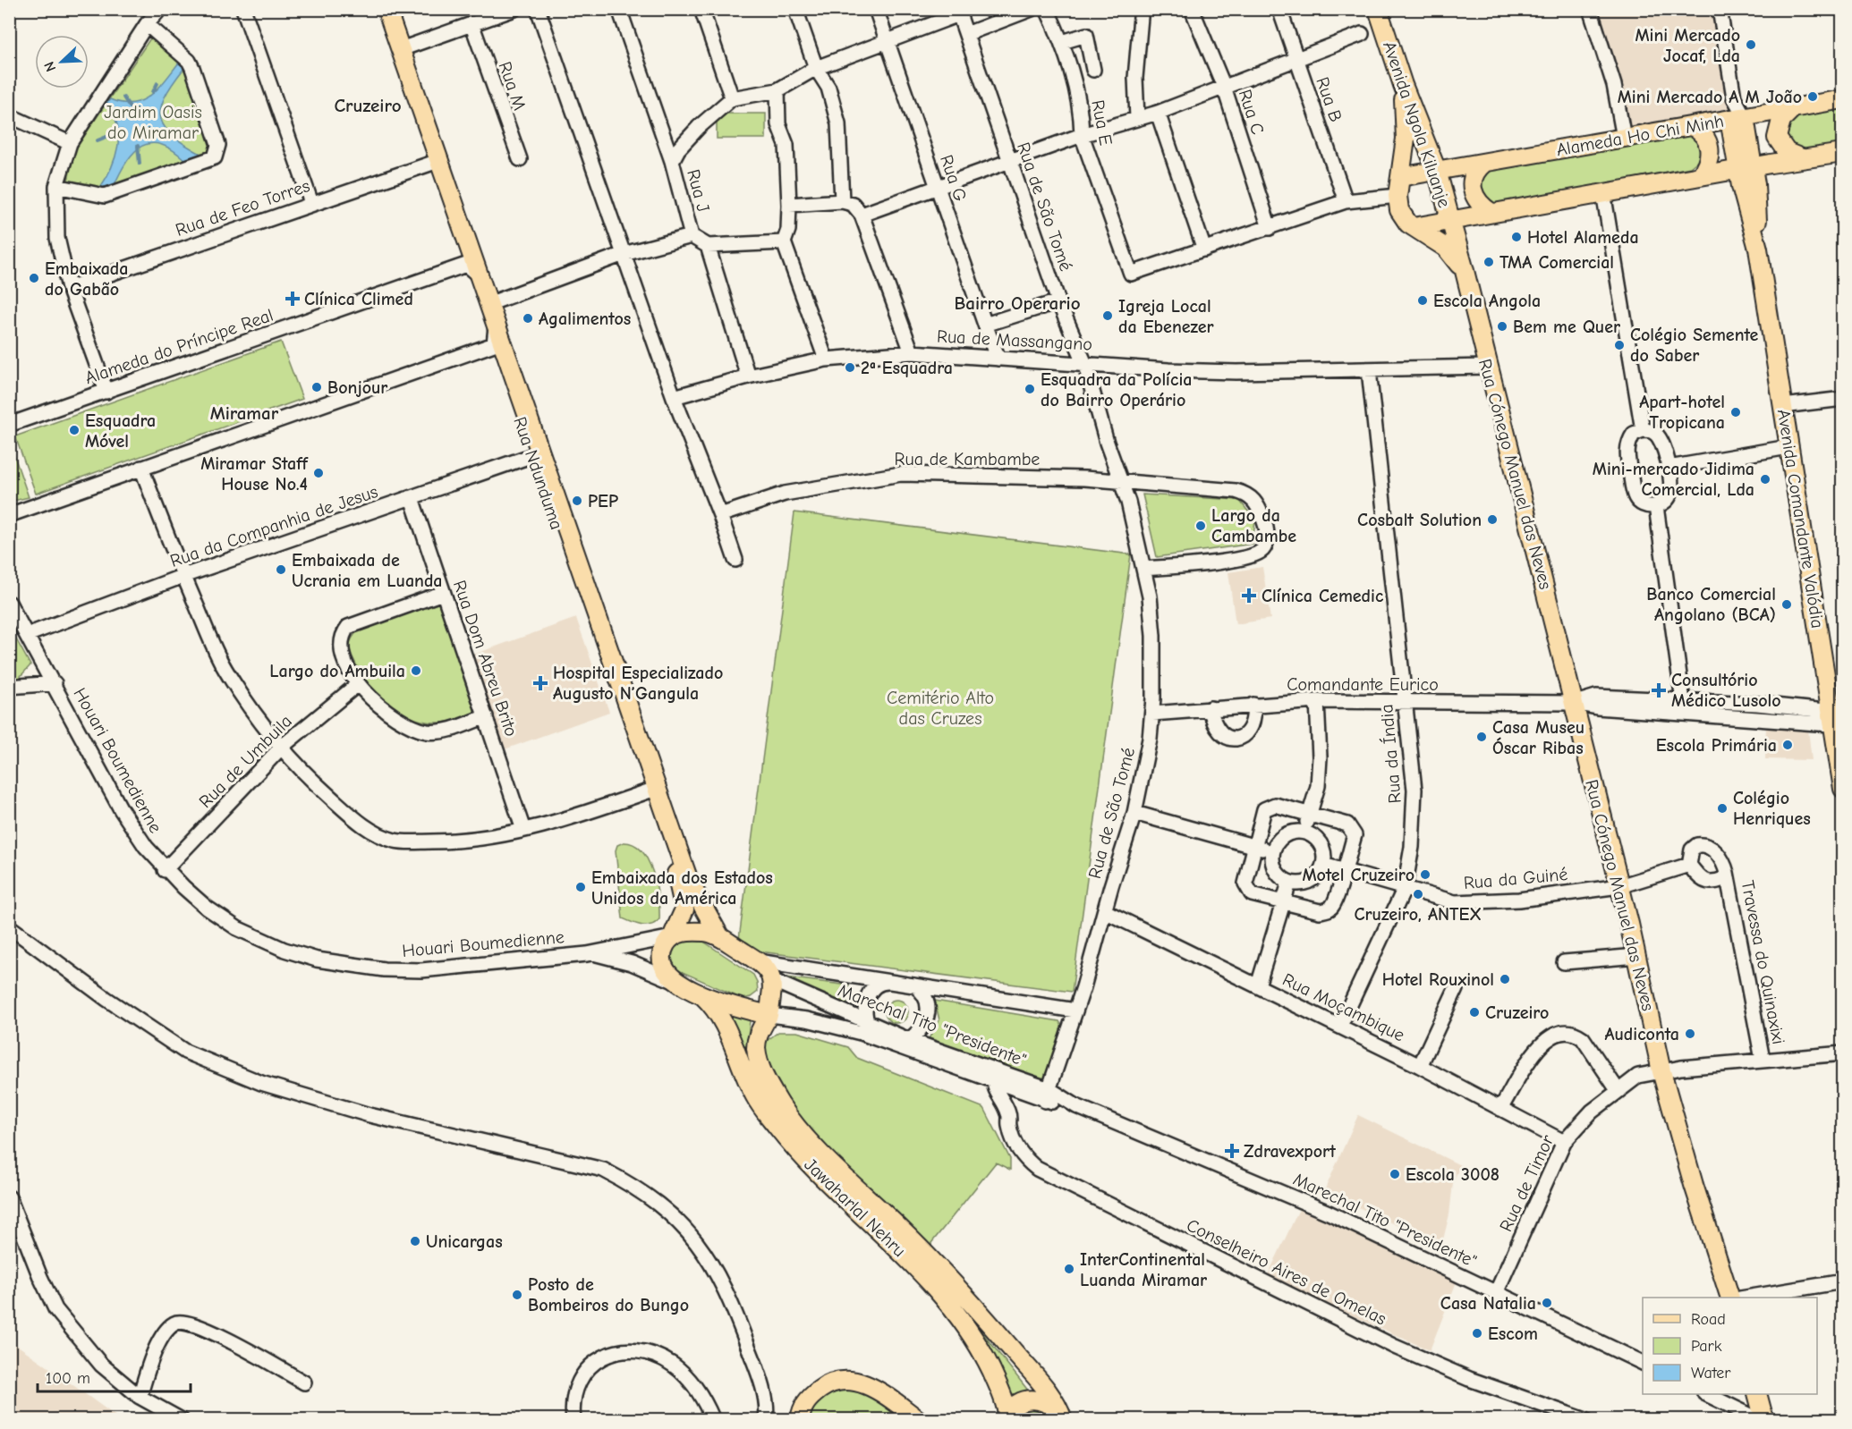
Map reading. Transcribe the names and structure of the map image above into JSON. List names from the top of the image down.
{
  "streets": {
    "main road": [
      "Avenida Ngola Kiluanje",
      "Alameda Ho Chi Minh",
      "Rua Ndunduma",
      "Rua Cónego Manuel das Neves",
      "Avenida Comandante Valódia",
      "Jawaharlal Nehru"
    ],
    "street": [
      "Rua M",
      "Rua B",
      "Rua C",
      "Rua E",
      "Rua G",
      "Rua J",
      "Rua de São Tomé",
      "Rua de Feo Torres",
      "Rua de Massangano",
      "Alameda do Príncipe Real",
      "Rua de Kambambe",
      "Rua da Companhia de Jesus",
      "Rua Dom Abreu Brito",
      "Comandante Eurico",
      "Rua da Índia",
      "Houari Boumedienne",
      "Rua de Umbuila",
      "Rua da Guiné",
      "Travessa do Quinaxixi",
      "Rua Moçambique",
      "Marechal Tito \"Presidente\"",
      "Rua de Timor",
      "Conselheiro Aires de Omelas"
    ]
  },
  "crossings": [
    ["Avenida Ngola Kiluanje", "Alameda Ho Chi Minh"],
    ["Avenida Ngola Kiluanje", "Rua Cónego Manuel das Neves"],
    ["Alameda Ho Chi Minh", "Avenida Comandante Valódia"],
    ["Rua G", "Rua de Massangano"],
    ["Rua de São Tomé", "Rua de Massangano"],
    ["Rua de São Tomé", "Rua de Kambambe"],
    ["Rua de São Tomé", "Comandante Eurico"],
    ["Rua de São Tomé", "Rua Moçambique"],
    ["Rua de São Tomé", "Marechal Tito \"Presidente\""],
    ["Rua de Feo Torres", "Rua Ndunduma"],
    ["Rua de Massangano", "Rua Cónego Manuel das Neves"],
    ["Rua de Massangano", "Rua da Índia"],
    ["Alameda do Príncipe Real", "Rua Ndunduma"],
    ["Rua Ndunduma", "Rua da Companhia de Jesus"],
    ["Rua Cónego Manuel das Neves", "Comandante Eurico"],
    ["Rua Cónego Manuel das Neves", "Rua da Guiné"],
    ["Rua Cónego Manuel das Neves", "Rua de Timor"],
    ["Avenida Comandante Valódia", "Comandante Eurico"],
    ["Rua da Companhia de Jesus", "Rua Dom Abreu Brito"],
    ["Rua da Companhia de Jesus", "Houari Boumedienne"],
    ["Comandante Eurico", "Rua da Índia"],
    ["Rua da Índia", "Rua da Guiné"],
    ["Rua da Índia", "Rua Moçambique"],
    ["Houari Boumedienne", "Rua de Umbuila"],
    ["Rua da Guiné", "Travessa do Quinaxixi"],
    ["Travessa do Quinaxixi", "Rua de Timor"],
    ["Rua Moçambique", "Rua de Timor"],
    ["Marechal Tito \"Presidente\"", "Rua de Timor"],
    ["Marechal Tito \"Presidente\"", "Jawaharlal Nehru"],
    ["Marechal Tito \"Presidente\"", "Conselheiro Aires de Omelas"]
  ],
  "districts": ["Cruzeiro", "Bairro Operario", "Miramar"],
  "parks": ["Jardim Oasis do Miramar", "Cemitério Alto das Cruzes"],
  "places": {
    "other": [
      "Mini Mercado Jocaf, Lda",
      "Mini Mercado A M João",
      "Hotel Alameda",
      "TMA Comercial",
      "Embaixada do Gabão",
      "Escola Angola",
      "Igreja Local da Ebenezer",
      "Agalimentos",
      "Bem me Quer",
      "Colégio Semente do Saber",
      "2ª Esquadra",
      "Bonjour",
      "Esquadra da Polícia do Bairro Operário",
      "Apart-hotel Tropicana",
      "Esquadra Móvel",
      "Miramar Staff House No.4",
      "Mini-mercado Jidima Comercial, Lda",
      "PEP",
      "Cosbalt Solution",
      "Largo da Cambambe",
      "Embaixada de Ucrania em Luanda",
      "Banco Comercial Angolano (BCA)",
      "Largo do Ambuila",
      "Casa Museu Óscar Ribas",
      "Escola Primária",
      "Colégio Henriques",
      "Motel Cruzeiro",
      "Embaixada dos Estados Unidos da América",
      "Cruzeiro, ANTEX",
      "Hotel Rouxinol",
      "Cruzeiro",
      "Audiconta",
      "Escola 3008",
      "Unicargas",
      "InterContinental Luanda Miramar",
      "Posto de Bombeiros do Bungo",
      "Casa Natalia",
      "Escom"
    ],
    "health": [
      "Clínica Climed",
      "Clínica Cemedic",
      "Hospital Especializado Augusto N’Gangula",
      "Consultório Médico Lusolo",
      "Zdravexport"
    ]
  },
  "legend": ["Road", "Park", "Water"],
  "scale_bar": "100 m",
  "north": "bottom left"
}
